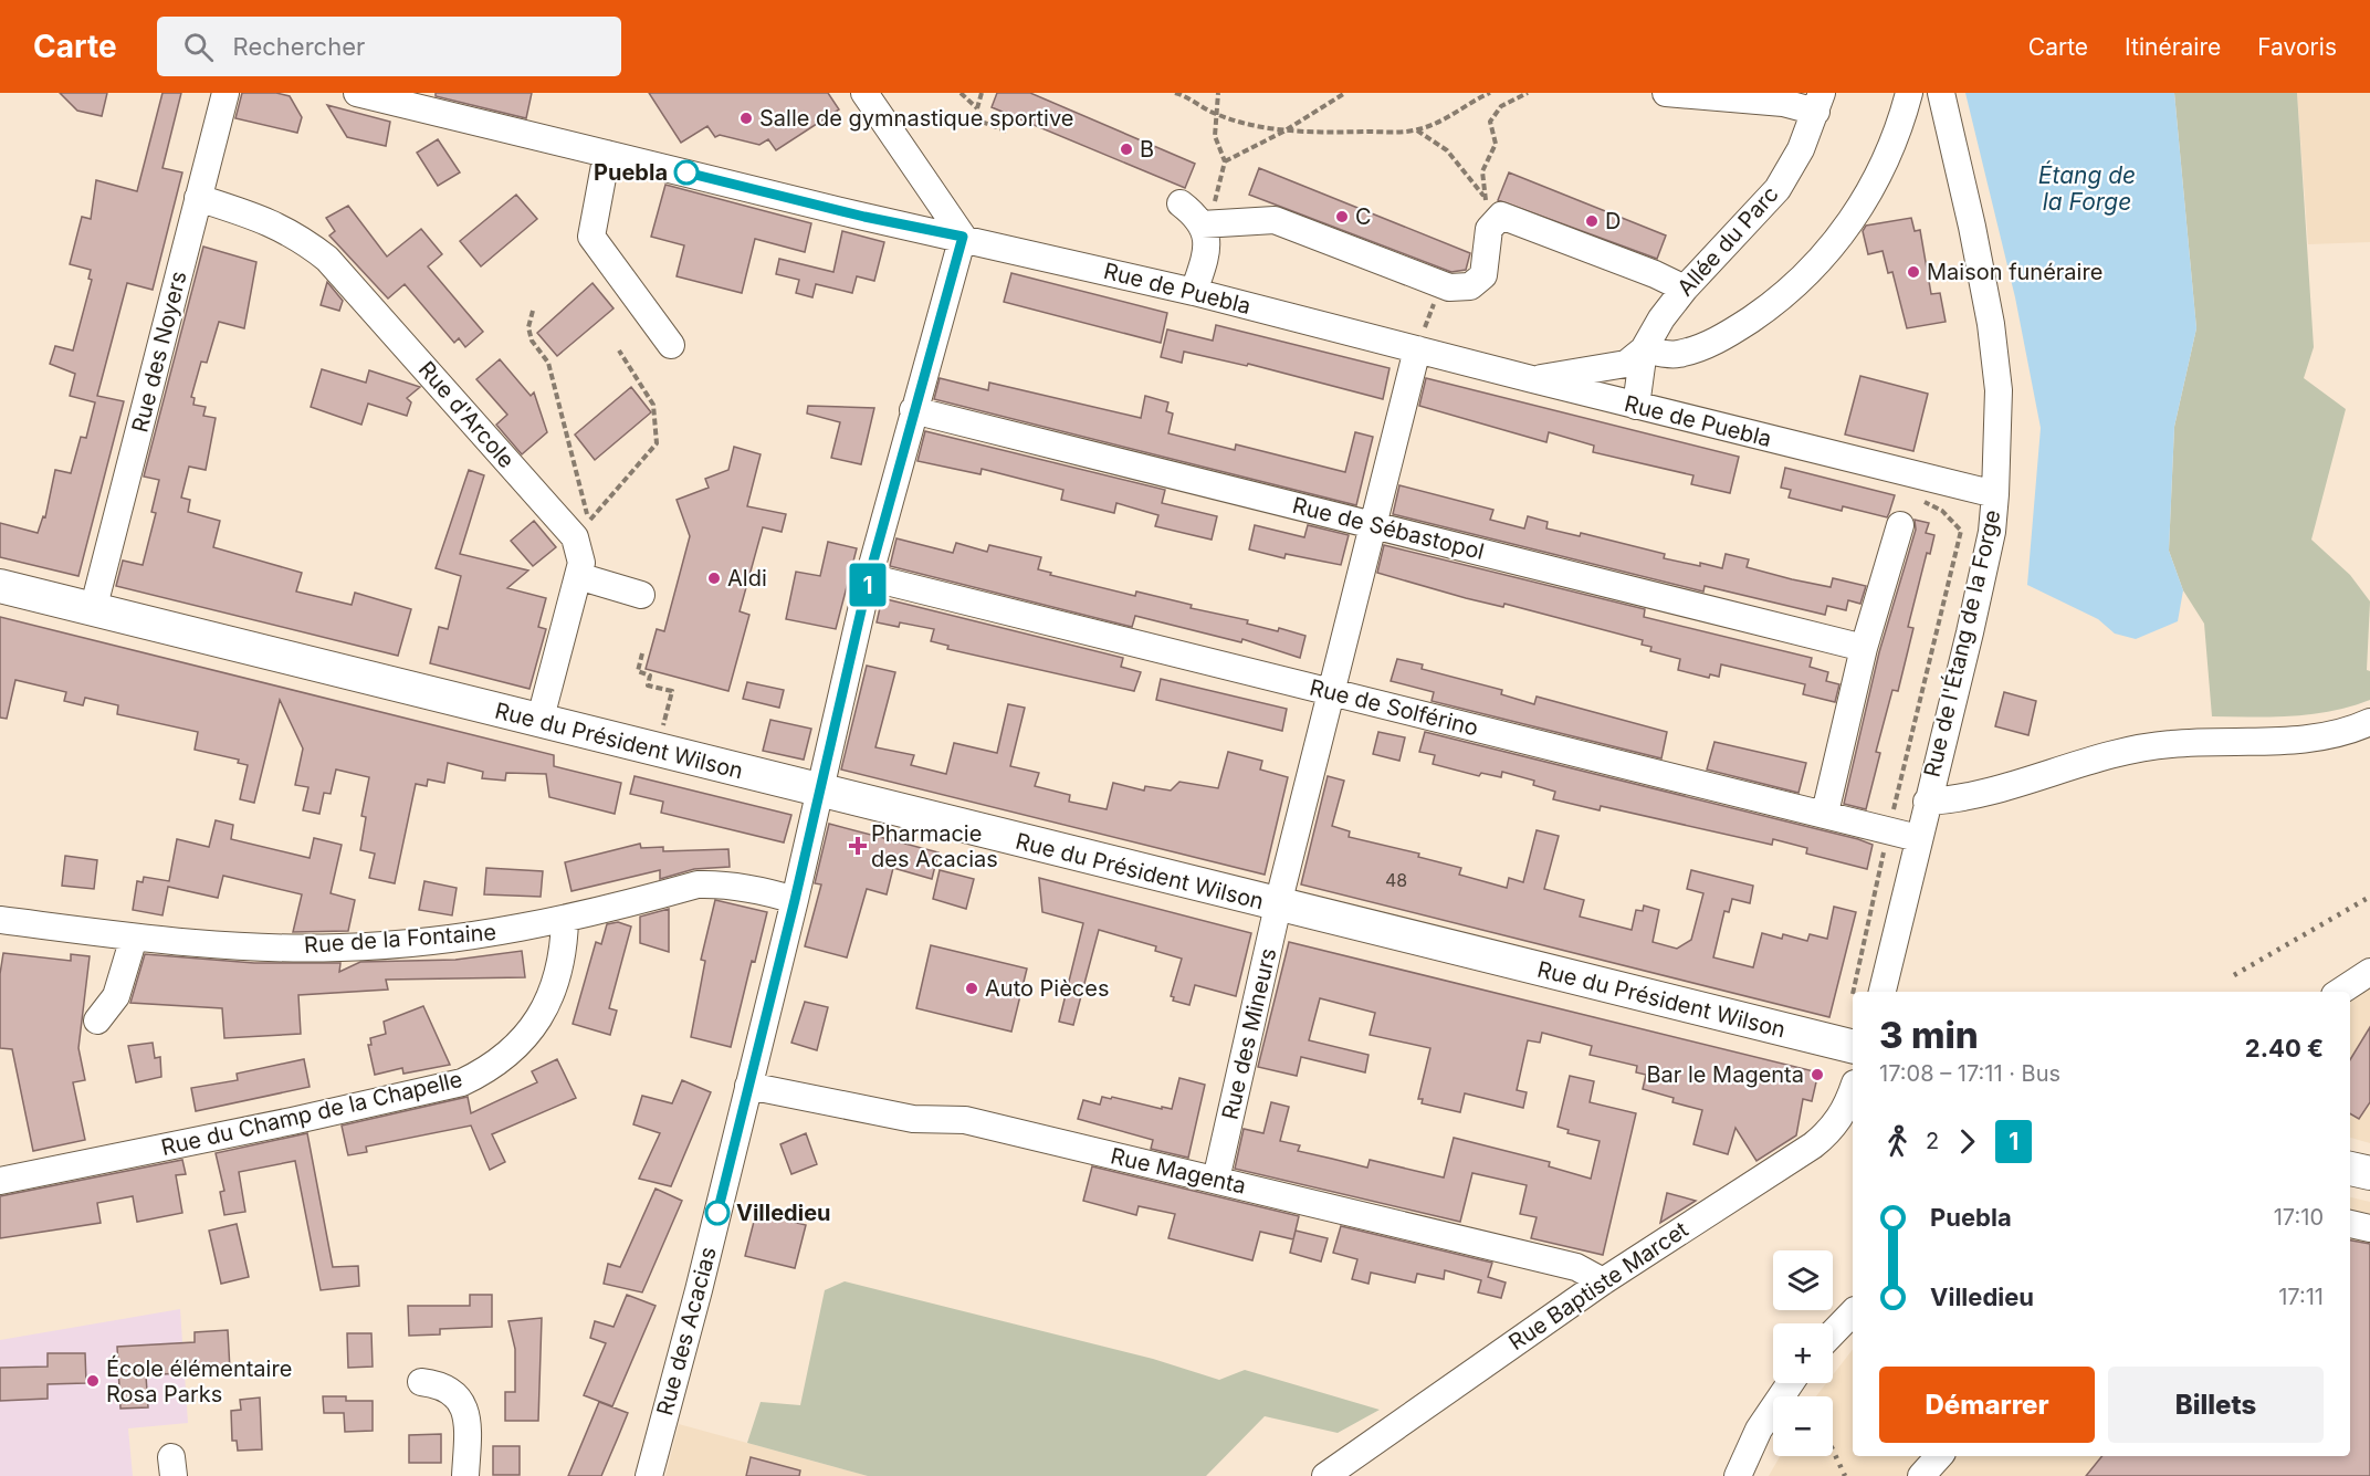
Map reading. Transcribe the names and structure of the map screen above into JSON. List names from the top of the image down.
{
  "streets": {
    "main road": ["Rue du Président Wilson"],
    "street": [
      "Allée du Parc",
      "Rue de Puebla",
      "Rue des Noyers",
      "Rue d'Arcole",
      "Rue de Sébastopol",
      "Rue de l'Étang de la Forge",
      "Rue de Solférino",
      "Rue de la Fontaine",
      "Rue des Mineurs",
      "Rue du Champ de la Chapelle",
      "Rue Magenta",
      "Rue Baptiste Marcet",
      "Rue des Acacias"
    ]
  },
  "crossings": [
    ["Allée du Parc", "Rue de Puebla"],
    ["Rue de Puebla", "Rue de l'Étang de la Forge"],
    ["Rue de Puebla", "Rue des Mineurs"],
    ["Rue de Puebla", "Rue des Acacias"],
    ["Rue des Noyers", "Rue d'Arcole"],
    ["Rue des Noyers", "Rue du Président Wilson"],
    ["Rue de Sébastopol", "Rue des Mineurs"],
    ["Rue de Sébastopol", "Rue des Acacias"],
    ["Rue de l'Étang de la Forge", "Rue de Solférino"],
    ["Rue de Solférino", "Rue des Mineurs"],
    ["Rue de Solférino", "Rue des Acacias"],
    ["Rue du Président Wilson", "Rue des Mineurs"],
    ["Rue du Président Wilson", "Rue des Acacias"],
    ["Rue de la Fontaine", "Rue du Champ de la Chapelle"],
    ["Rue de la Fontaine", "Rue des Acacias"],
    ["Rue des Mineurs", "Rue Magenta"],
    ["Rue Magenta", "Rue Baptiste Marcet"],
    ["Rue Magenta", "Rue des Acacias"]
  ],
  "water": ["Étang de la Forge"],
  "places": {
    "other": [
      "Salle de gymnastique sportive",
      "B",
      "Puebla",
      "C",
      "D",
      "Maison funéraire",
      "Aldi",
      "Auto Pièces",
      "Bar le Magenta",
      "Villedieu",
      "École élémentaire Rosa Parks"
    ],
    "health": ["Pharmacie des Acacias"]
  },
  "lines": ["bus line 1"],
  "house_numbers": ["48"],
  "page": {
    "header": "Carte",
    "search": "Rechercher",
    "nav": ["Carte", "Itinéraire", "Favoris"],
    "on_map": "1",
    "heading": ["3 min", "17:08 – 17:11 · Bus", "2.40 €"],
    "legs": ["2", "1"],
    "list": [
      {
        "name": "Puebla",
        "value": "17:10"
      },
      {
        "name": "Villedieu",
        "value": "17:11"
      }
    ],
    "map_buttons": ["+", "−"],
    "buttons": ["Démarrer", "Billets"]
  }
}
